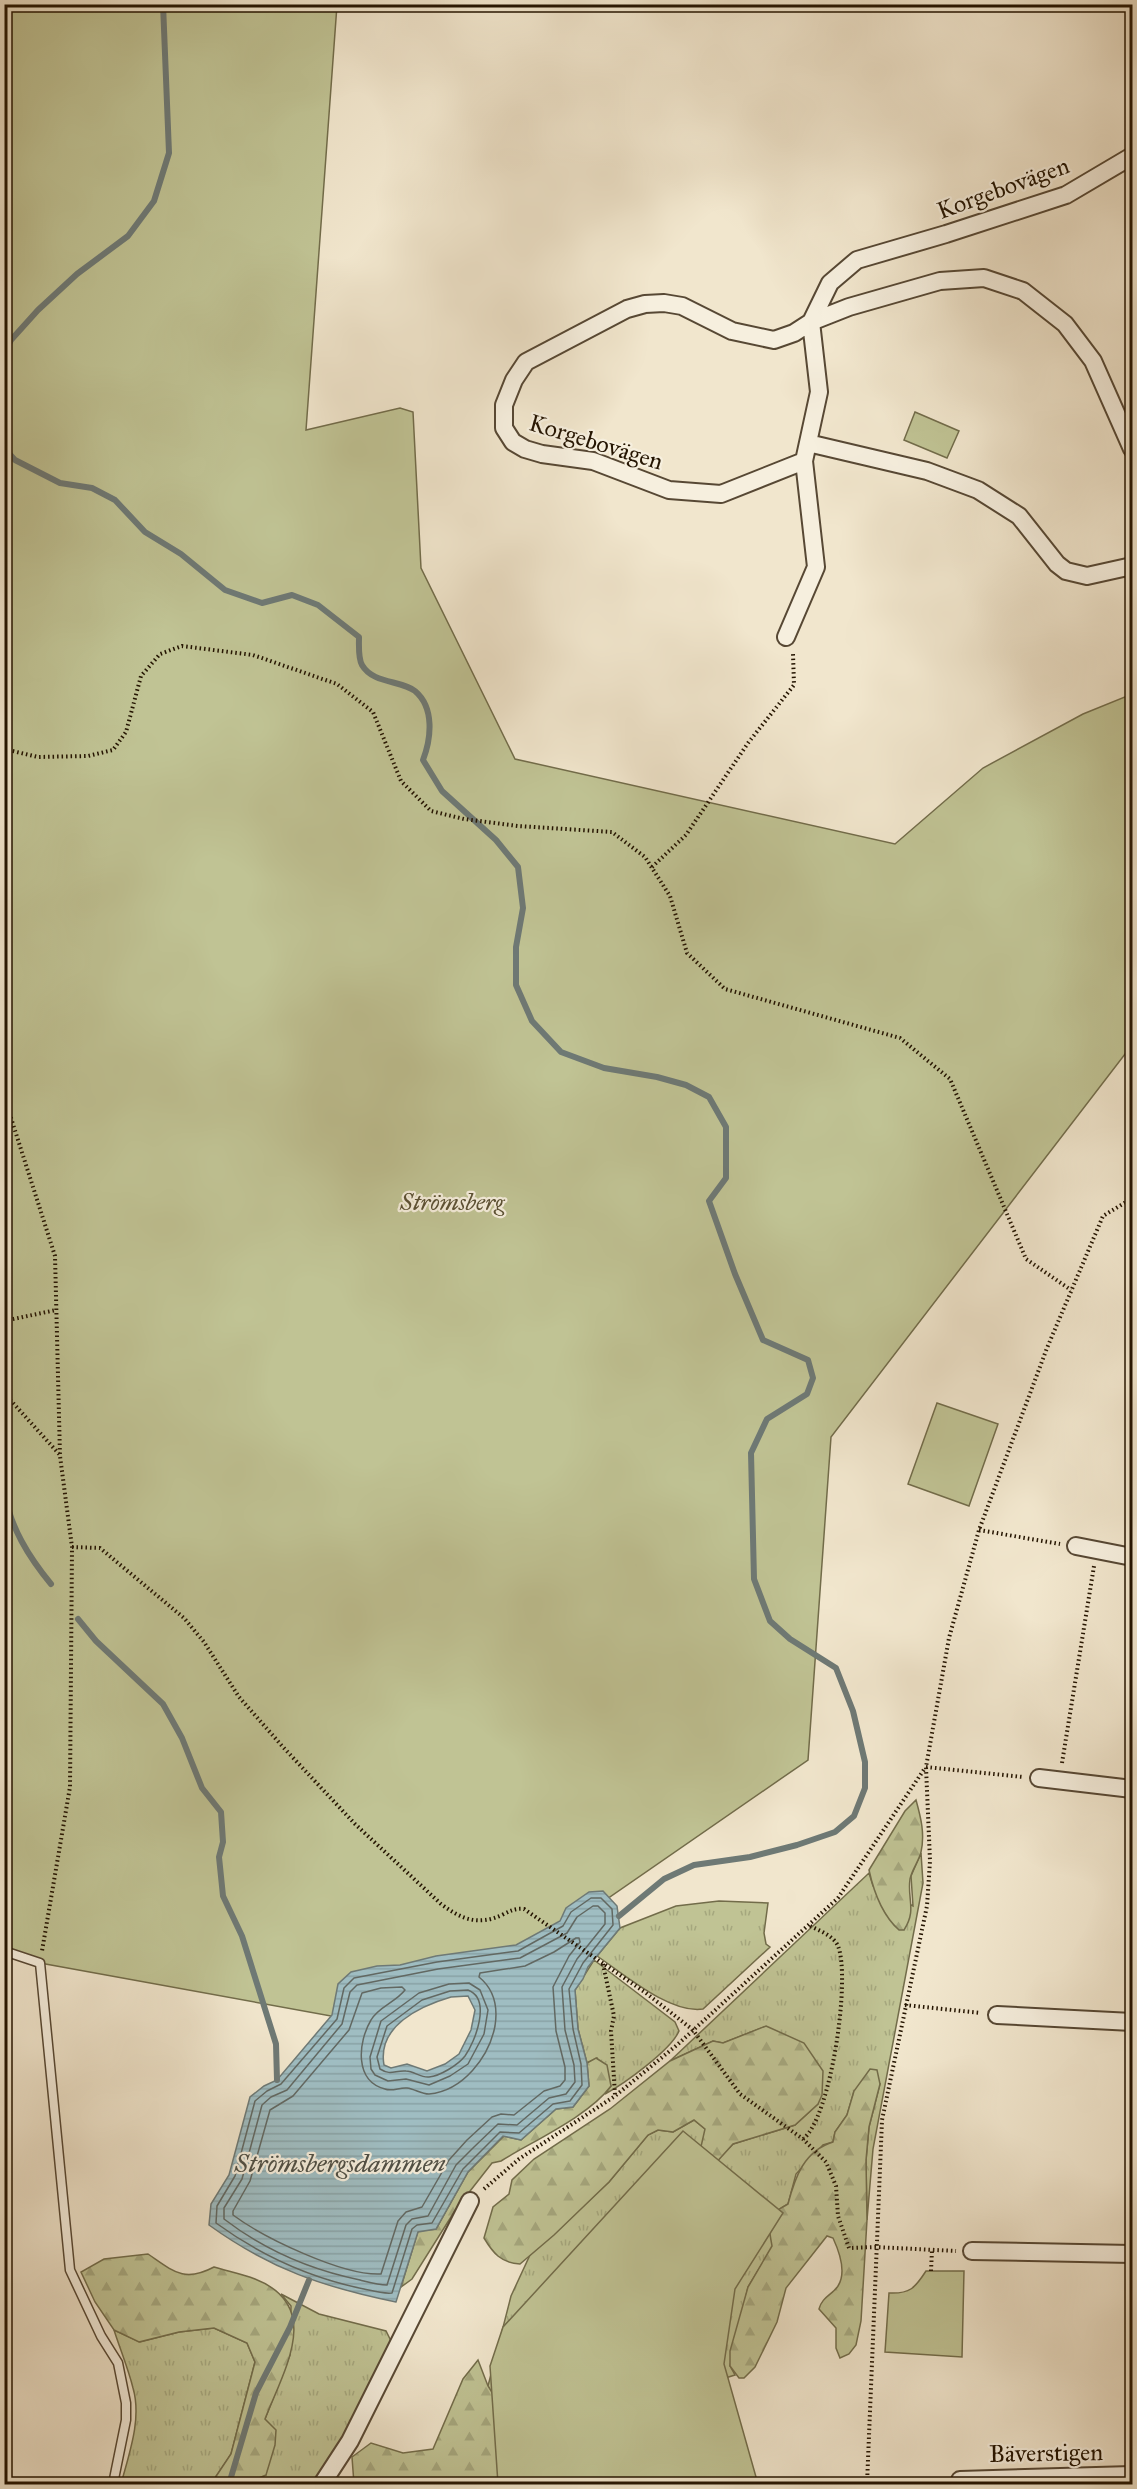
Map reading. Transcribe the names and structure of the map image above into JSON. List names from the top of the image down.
{
  "streets": {
    "street": ["Korgebovägen", "Bäverstigen"]
  },
  "water": ["Strömsbergsdammen"],
  "parks": ["Strömsberg"]
}
